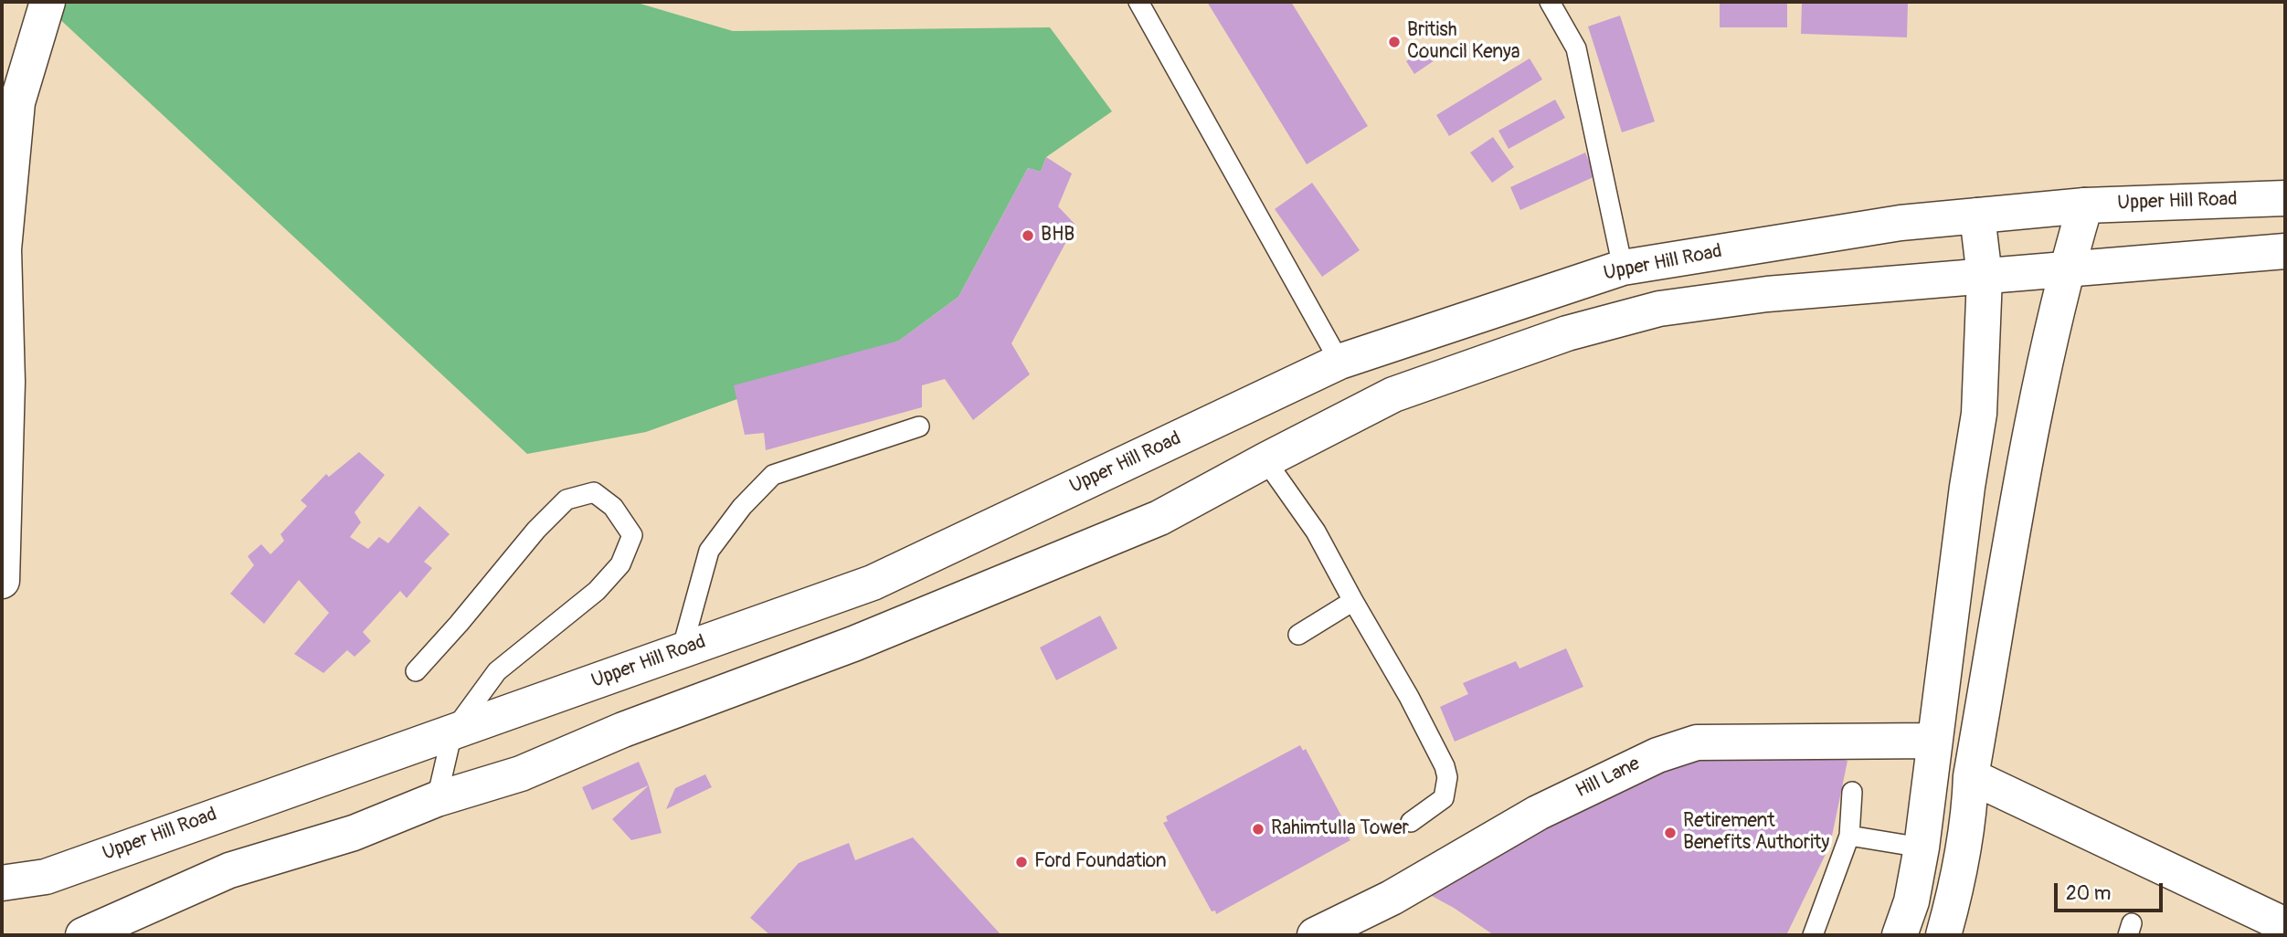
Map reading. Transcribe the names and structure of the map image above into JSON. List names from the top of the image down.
{
  "streets": {
    "street": ["Upper Hill Road", "Hill Lane"]
  },
  "places": [
    "British Council Kenya",
    "BHB",
    "Rahimtulla Tower",
    "Retirement Benefits Authority",
    "Ford Foundation"
  ],
  "scale_bar": "20 m"
}
